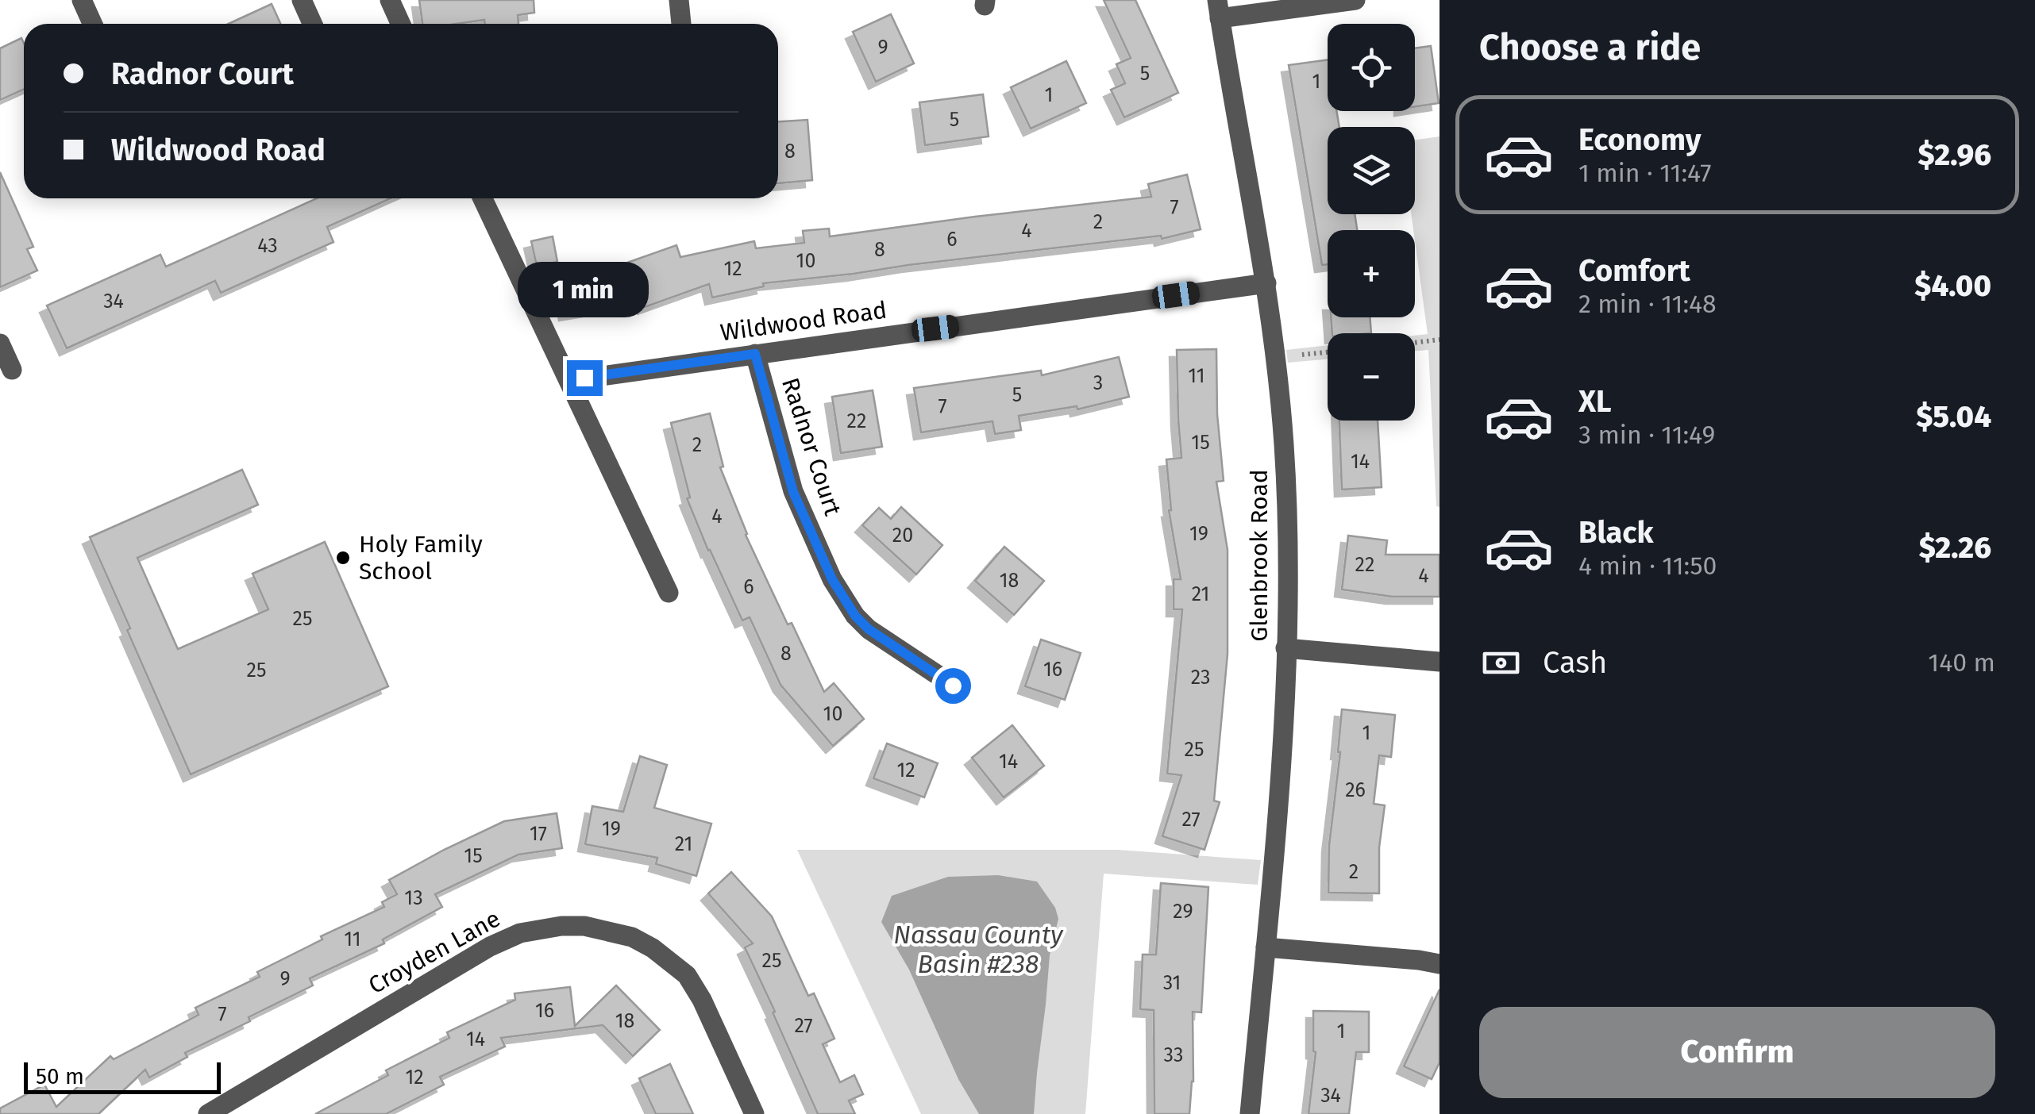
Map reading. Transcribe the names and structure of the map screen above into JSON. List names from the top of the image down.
{
  "streets": {
    "street": [
      "Wildwood Road",
      "Radnor Court",
      "Glenbrook Road",
      "Croyden Lane"
    ]
  },
  "crossings": [
    ["Wildwood Road", "Radnor Court"],
    ["Wildwood Road", "Glenbrook Road"]
  ],
  "water": ["Nassau County Basin #238"],
  "places": ["Holy Family School"],
  "house_numbers": [
    "9",
    "5",
    "1",
    "1",
    "5",
    "8",
    "7",
    "2",
    "4",
    "6",
    "43",
    "8",
    "10",
    "12",
    "34",
    "11",
    "3",
    "5",
    "7",
    "22",
    "15",
    "2",
    "14",
    "4",
    "19",
    "20",
    "22",
    "4",
    "18",
    "6",
    "21",
    "25",
    "8",
    "16",
    "25",
    "23",
    "10",
    "1",
    "25",
    "14",
    "12",
    "26",
    "27",
    "19",
    "17",
    "21",
    "15",
    "2",
    "13",
    "29",
    "11",
    "25",
    "9",
    "31",
    "16",
    "7",
    "18",
    "27",
    "1",
    "14",
    "33",
    "12",
    "34"
  ],
  "scale_bar": "50 m",
  "page": {
    "heading": "Choose a ride",
    "map_buttons": ["+", "−"],
    "banner": ["Radnor Court", "Wildwood Road"],
    "list": [
      {
        "name": "Economy",
        "note": "1 min · 11:47",
        "value": "$2.96"
      },
      {
        "name": "Comfort",
        "note": "2 min · 11:48",
        "value": "$4.00"
      },
      {
        "name": "XL",
        "note": "3 min · 11:49",
        "value": "$5.04"
      },
      {
        "name": "Black",
        "note": "4 min · 11:50",
        "value": "$2.26"
      }
    ],
    "bubble": "1 min",
    "pay": ["Cash", "140 m"],
    "buttons": "Confirm",
    "scale": "50 m"
  }
}
